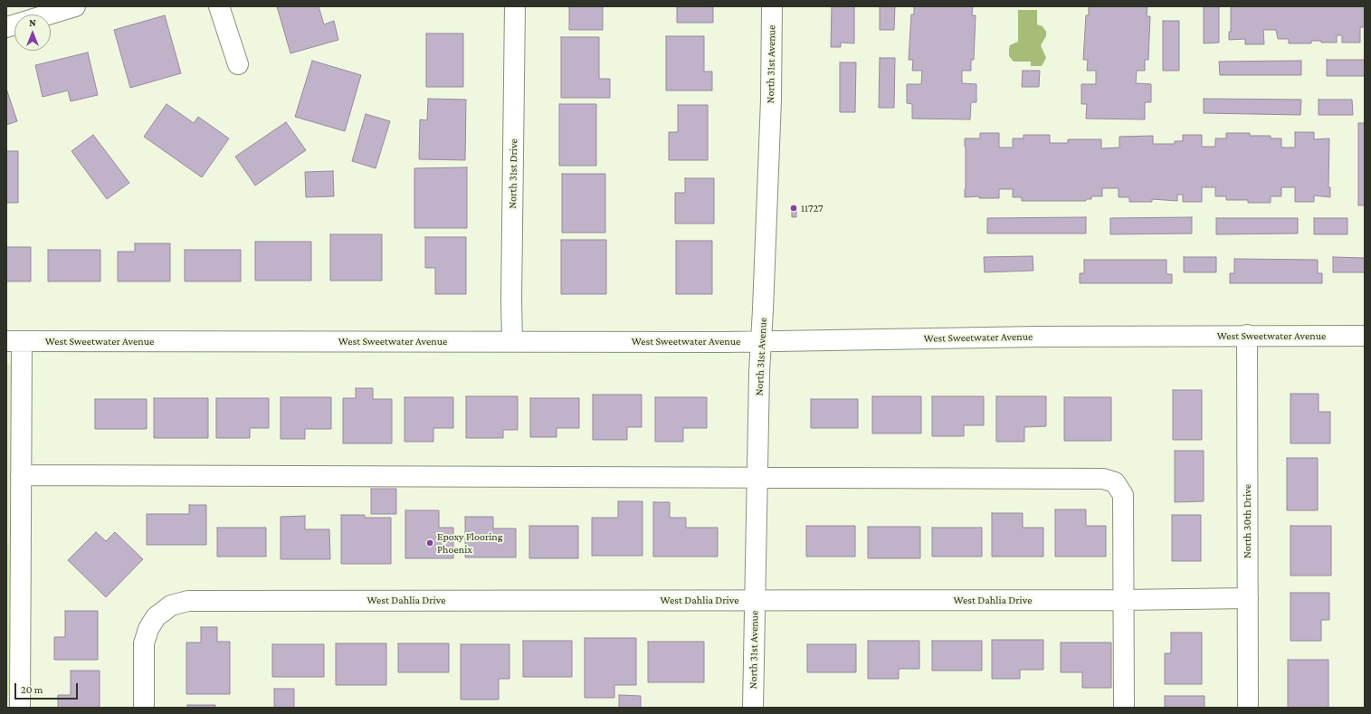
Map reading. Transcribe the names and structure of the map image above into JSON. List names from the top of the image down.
{
  "streets": {
    "street": [
      "North 31st Avenue",
      "North 31st Drive",
      "West Sweetwater Avenue",
      "North 30th Drive",
      "West Dahlia Drive"
    ]
  },
  "crossings": [
    ["North 31st Avenue", "West Sweetwater Avenue"],
    ["North 31st Avenue", "West Dahlia Drive"],
    ["North 31st Drive", "West Sweetwater Avenue"],
    ["West Sweetwater Avenue", "North 30th Drive"],
    ["North 30th Drive", "West Dahlia Drive"]
  ],
  "places": ["11727", "Epoxy Flooring Phoenix"],
  "scale_bar": "20 m",
  "north": "top"
}
